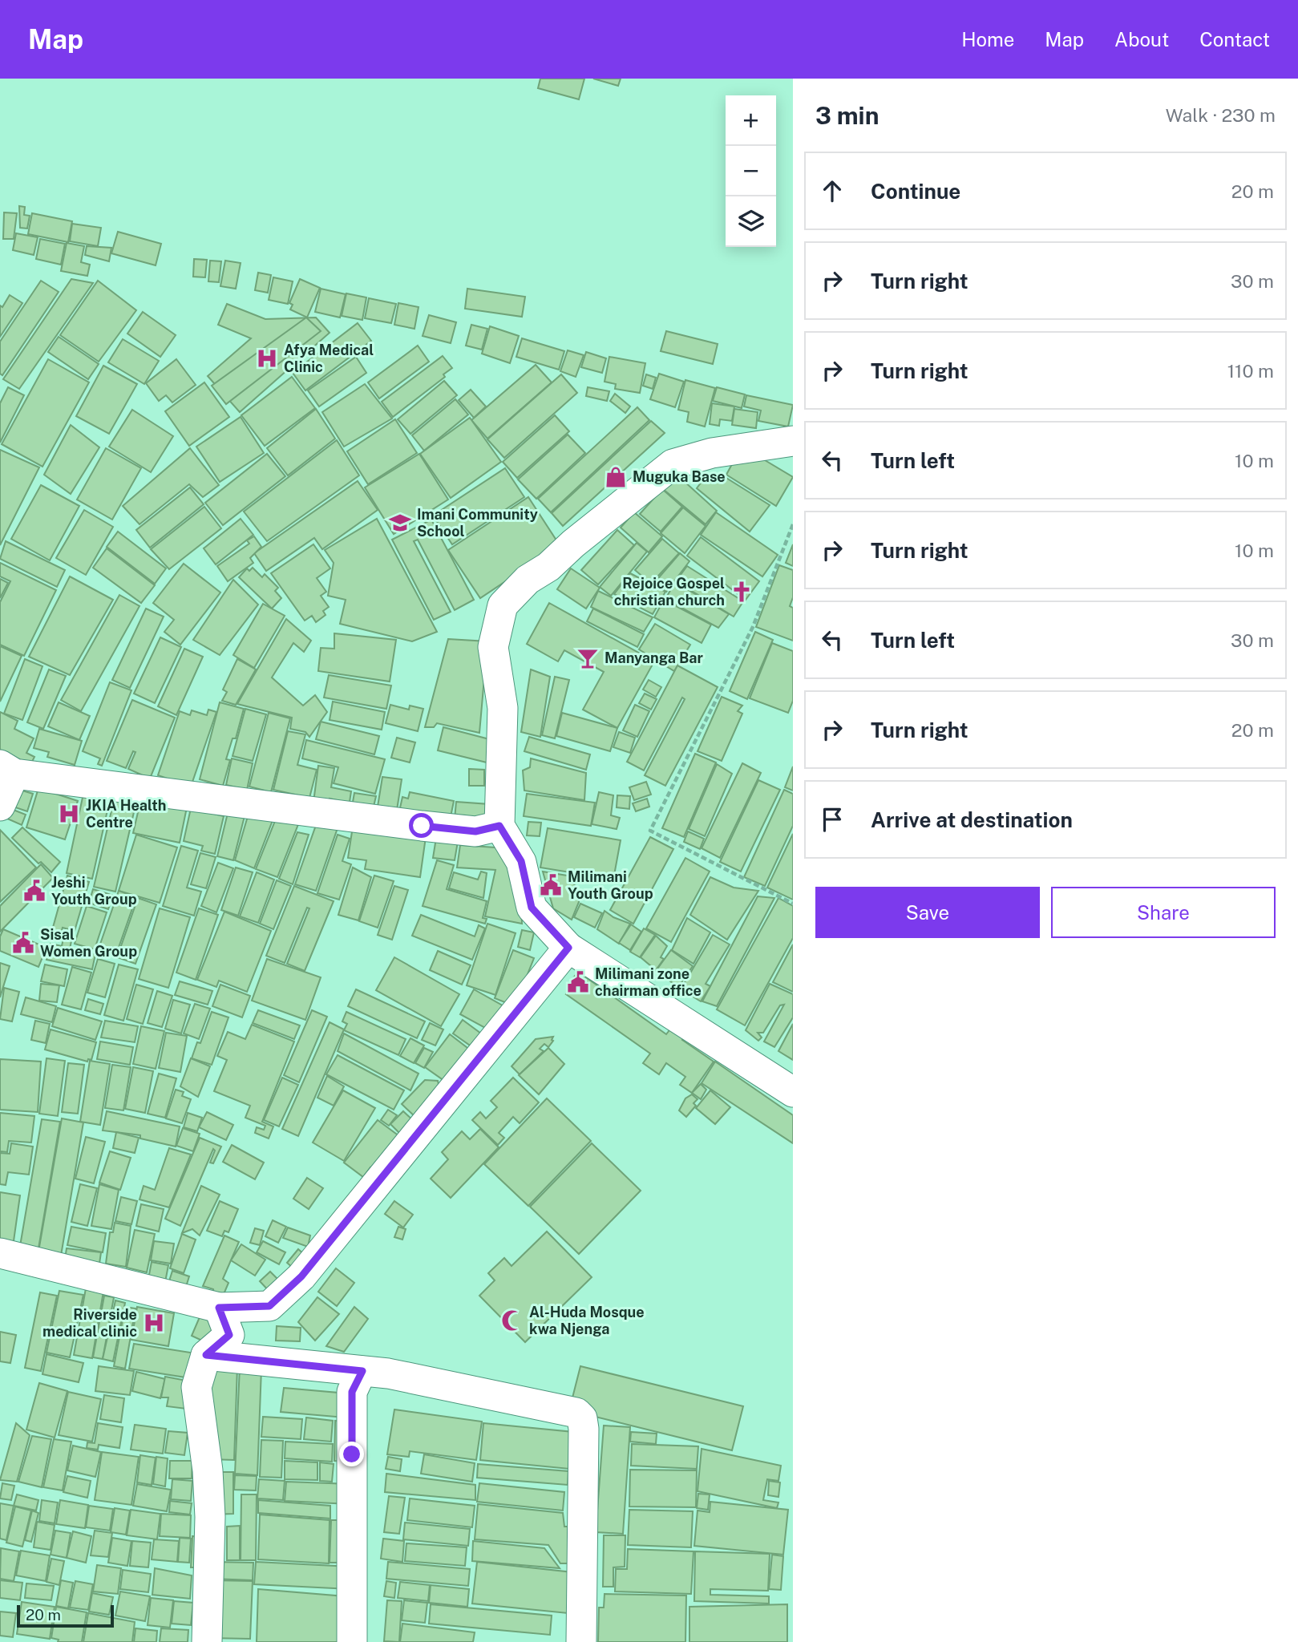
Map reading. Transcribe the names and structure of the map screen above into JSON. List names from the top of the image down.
{
  "places": {
    "hospital": ["Afya Medical Clinic", "JKIA Health Centre", "Riverside medical clinic"],
    "shop": ["Muguka Base"],
    "school or university": ["Imani Community School"],
    "church": ["Rejoice Gospel christian church"],
    "bar": ["Manyanga Bar"],
    "public building": [
      "Milimani Youth Group",
      "Jeshi Youth Group",
      "Sisal Women Group",
      "Milimani zone chairman office"
    ],
    "mosque": ["Al-Huda Mosque kwa Njenga"]
  },
  "scale_bar": "20 m",
  "page": {
    "header": "Map",
    "nav": [
      "Home",
      "Map",
      "About",
      "Contact"
    ],
    "heading": ["3 min", "Walk · 230 m"],
    "map_buttons": ["+", "−"],
    "list": [
      ["Continue", "20 m"],
      ["Turn right", "30 m"],
      ["Turn right", "110 m"],
      ["Turn left", "10 m"],
      ["Turn right", "10 m"],
      ["Turn left", "30 m"],
      ["Turn right", "20 m"],
      "Arrive at destination"
    ],
    "buttons": ["Save", "Share"],
    "scale": "20 m"
  }
}
